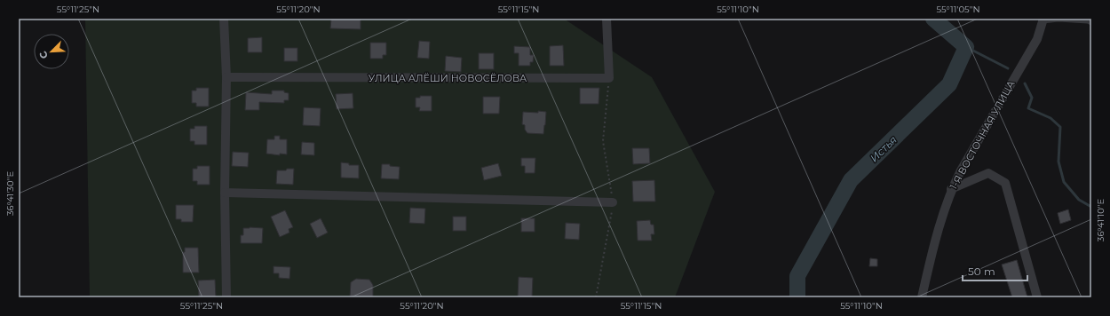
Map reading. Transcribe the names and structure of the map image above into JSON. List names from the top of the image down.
{
  "streets": {
    "street": ["УЛИЦА АЛЁШИ НОВОСЁЛОВА", "1-Я ВОСТОЧНАЯ УЛИЦА"]
  },
  "water": ["Истья"],
  "scale_bar": "50 m",
  "north": "bottom left",
  "coordinates": [
    "55°11'25\"N",
    "55°11'20\"N",
    "55°11'15\"N",
    "55°11'10\"N",
    "55°11'05\"N",
    "36°41'30\"E",
    "36°41'10\"E"
  ]
}
